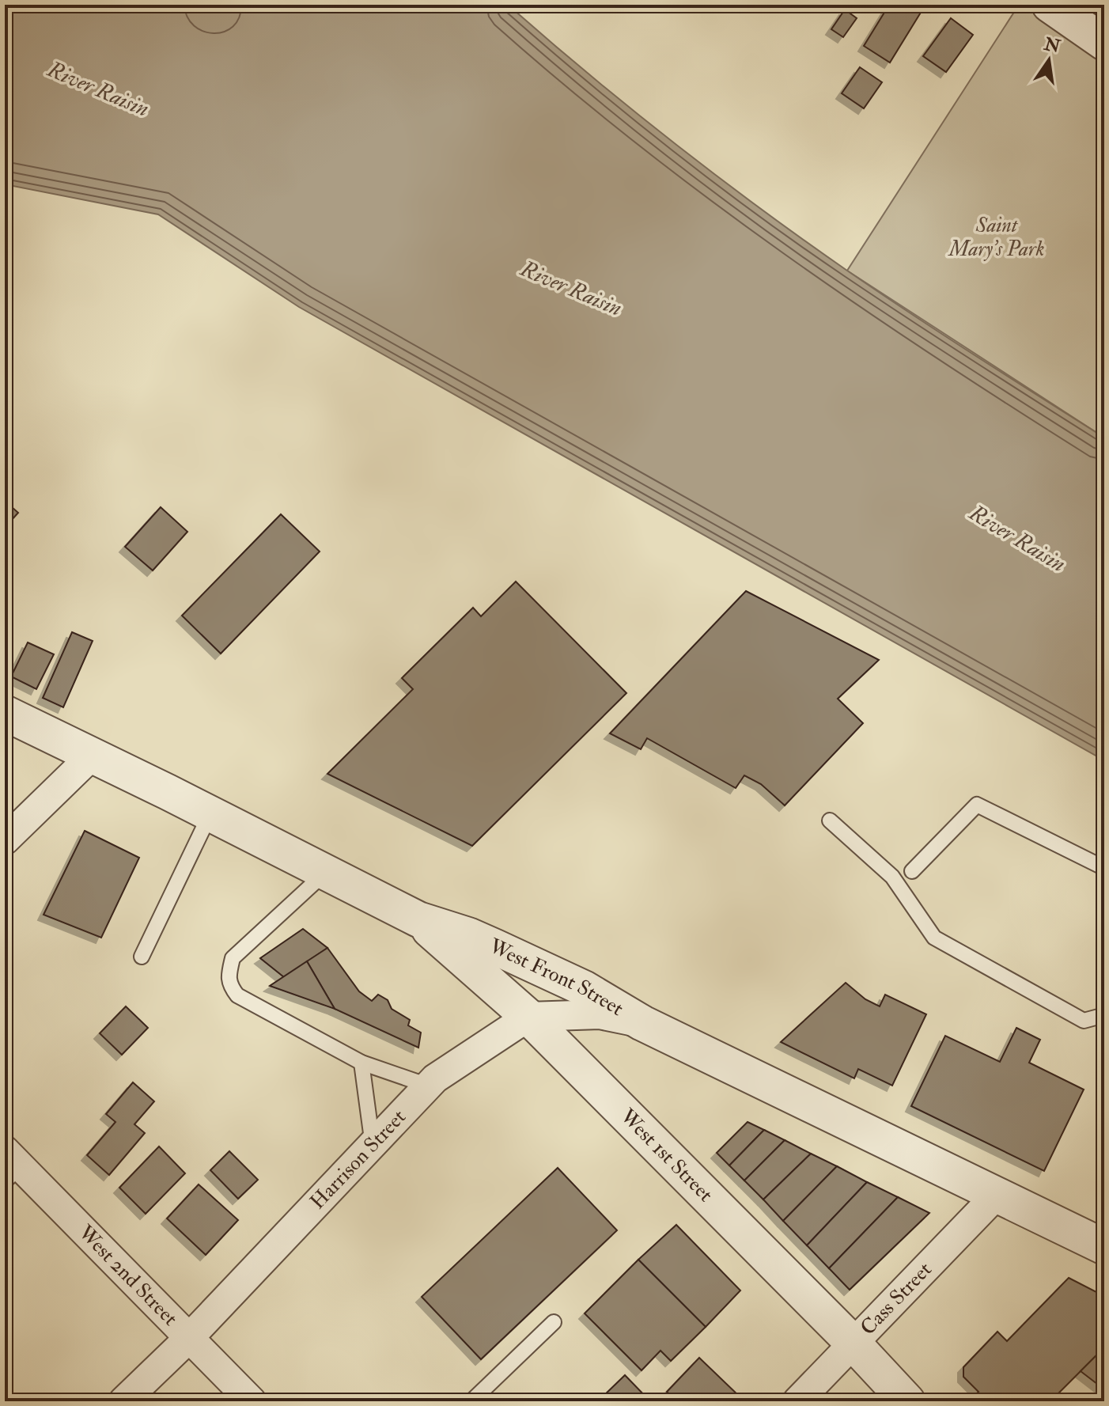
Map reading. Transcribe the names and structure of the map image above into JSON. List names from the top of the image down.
{
  "streets": {
    "street": [
      "West Front Street",
      "West 1st Street",
      "Harrison Street",
      "West 2nd Street",
      "Cass Street"
    ]
  },
  "crossings": [
    ["West Front Street", "West 1st Street"],
    ["West Front Street", "Cass Street"],
    ["West 1st Street", "Harrison Street"],
    ["West 1st Street", "Cass Street"],
    ["Harrison Street", "West 2nd Street"]
  ],
  "water": ["River Raisin"],
  "parks": ["Saint Mary's Park"],
  "north": "top"
}
